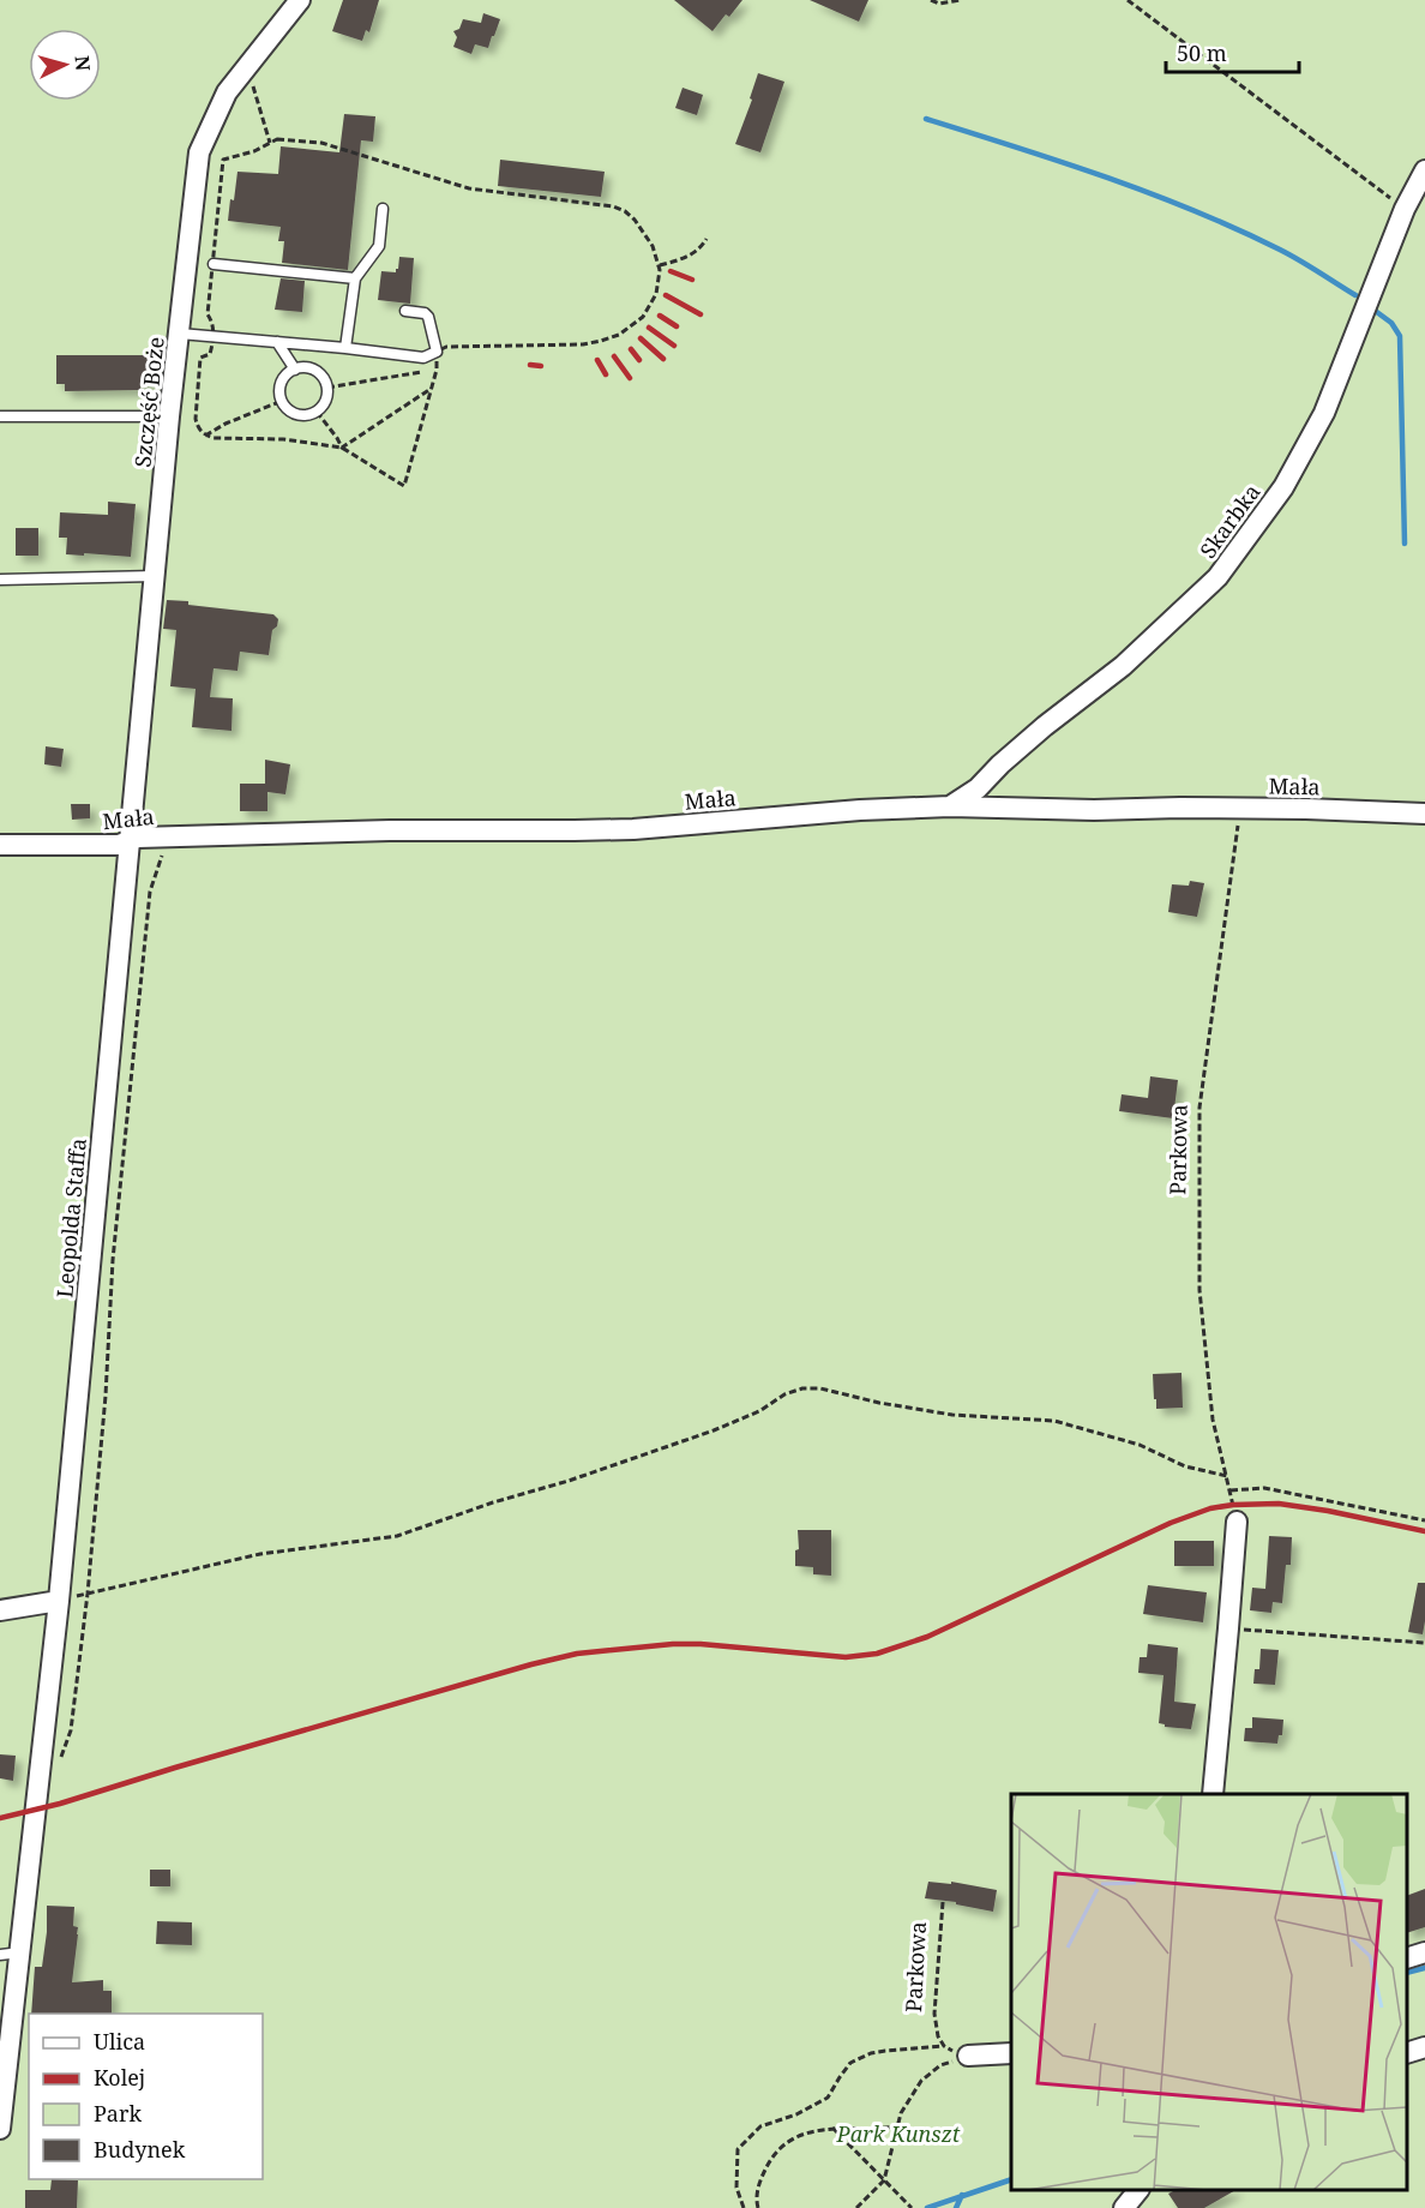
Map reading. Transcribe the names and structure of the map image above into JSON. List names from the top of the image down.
{
  "streets": {
    "street": [
      "Szczęść Boże",
      "Skarbka",
      "Mała",
      "Leopolda Staffa"
    ],
    "path": ["Parkowa"]
  },
  "crossings": [
    ["Szczęść Boże", "Mała"],
    ["Szczęść Boże", "Leopolda Staffa"],
    ["Skarbka", "Mała"],
    ["Mała", "Parkowa"],
    ["Mała", "Leopolda Staffa"]
  ],
  "parks": ["Park Kunszt"],
  "legend": [
    "Ulica",
    "Kolej",
    "Park",
    "Budynek"
  ],
  "scale_bar": "50 m",
  "north": "right"
}
